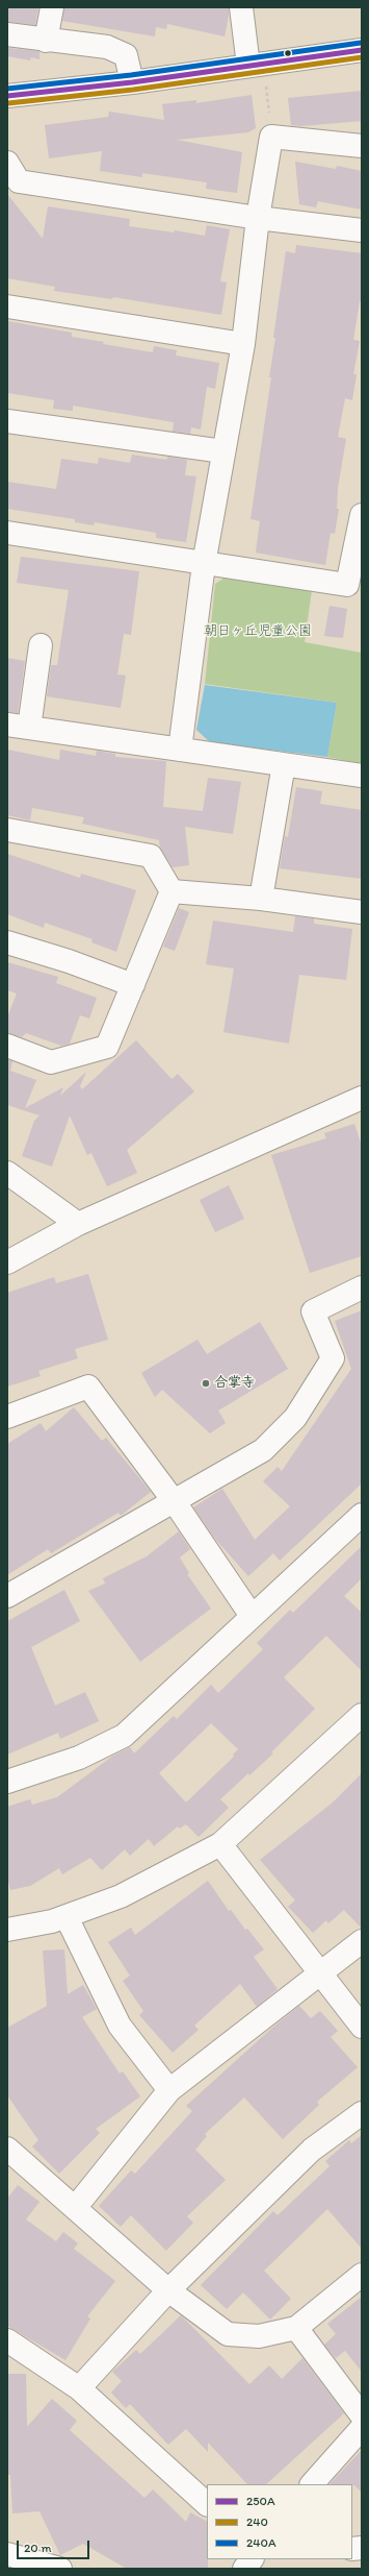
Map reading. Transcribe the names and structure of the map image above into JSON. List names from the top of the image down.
{
  "parks": ["朝日ヶ丘児童公園"],
  "places": ["合掌寺"],
  "lines": ["transit line 240A", "transit line 250A", "transit line 240"],
  "legend": ["250A", "240", "240A"],
  "scale_bar": "20 m"
}
